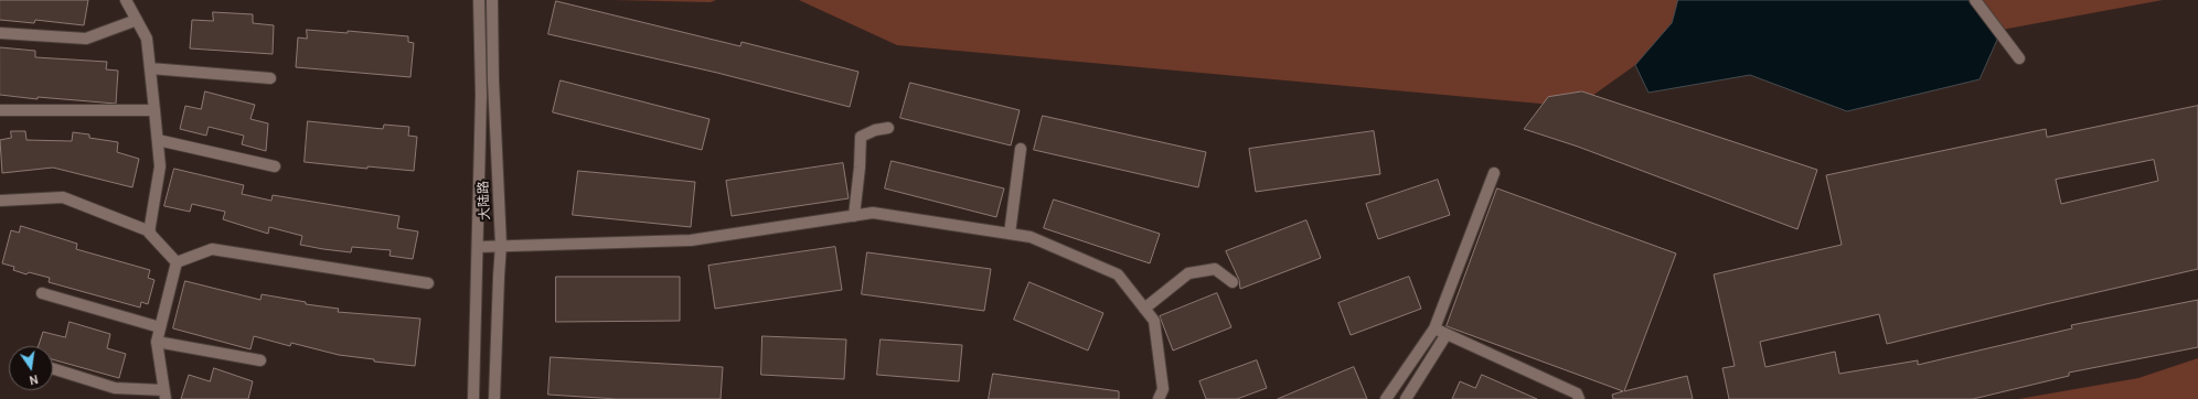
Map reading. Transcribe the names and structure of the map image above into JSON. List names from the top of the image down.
{
  "streets": {
    "street": ["大陆路"]
  },
  "north": "bottom"
}
